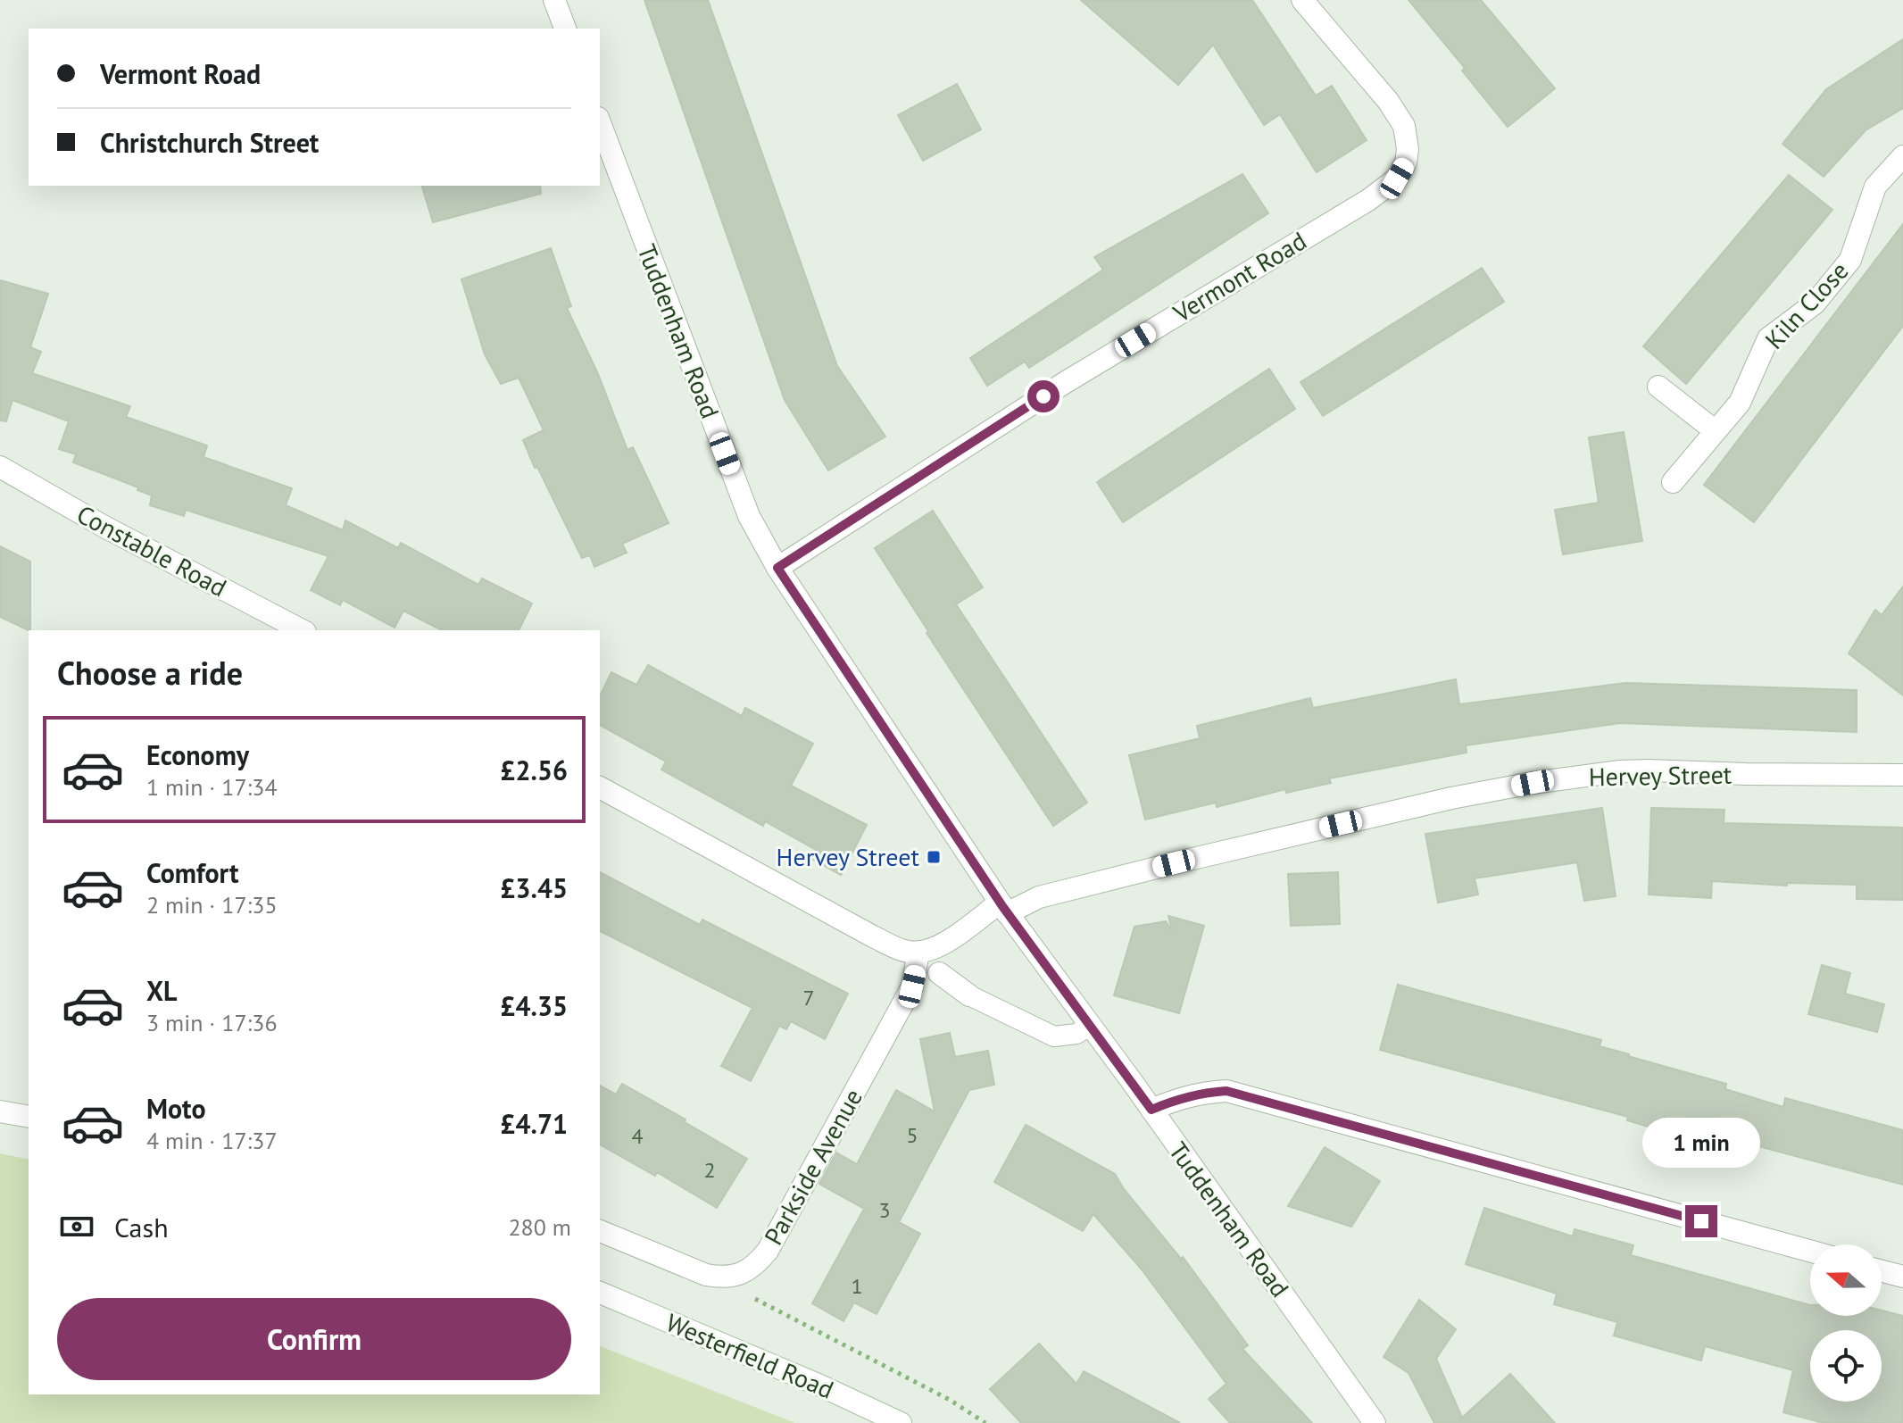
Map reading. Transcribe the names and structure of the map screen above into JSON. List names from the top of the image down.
{
  "streets": {
    "street": [
      "Vermont Road",
      "Kiln Close",
      "Tuddenham Road",
      "Constable Road",
      "Hervey Street",
      "Parkside Avenue",
      "Westerfield Road"
    ]
  },
  "crossings": [
    ["Vermont Road", "Tuddenham Road"],
    ["Tuddenham Road", "Hervey Street"]
  ],
  "places": {
    "transit": ["Hervey Street"]
  },
  "house_numbers": [
    "7",
    "5",
    "4",
    "2",
    "3",
    "1"
  ],
  "north": "left",
  "page": {
    "banner": ["Vermont Road", "Christchurch Street"],
    "heading": "Choose a ride",
    "list": [
      {
        "name": "Economy",
        "note": "1 min · 17:34",
        "value": "£2.56"
      },
      {
        "name": "Comfort",
        "note": "2 min · 17:35",
        "value": "£3.45"
      },
      {
        "name": "XL",
        "note": "3 min · 17:36",
        "value": "£4.35"
      },
      {
        "name": "Moto",
        "note": "4 min · 17:37",
        "value": "£4.71"
      }
    ],
    "bubble": "1 min",
    "pay": ["Cash", "280 m"],
    "buttons": "Confirm"
  }
}
